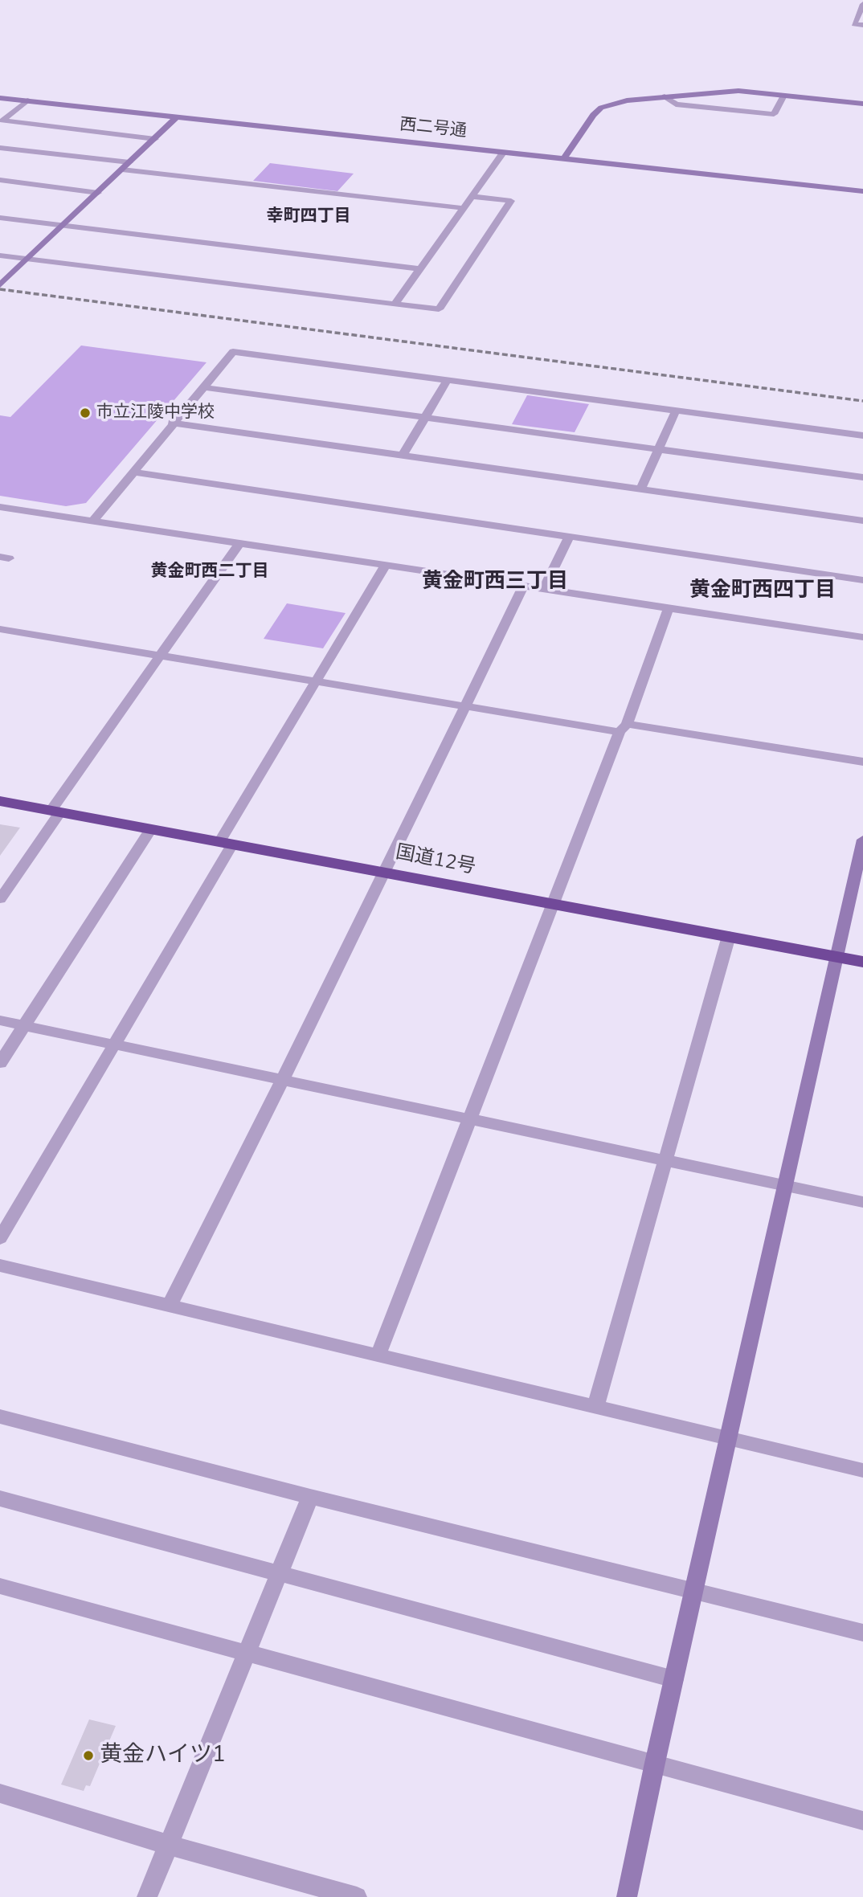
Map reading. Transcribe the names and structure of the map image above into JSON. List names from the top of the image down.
{
  "streets": {
    "highway": ["国道12号"],
    "street": ["西二号通"]
  },
  "districts": [
    "幸町四丁目",
    "黄金町西二丁目",
    "黄金町西三丁目",
    "黄金町西四丁目"
  ],
  "places": ["市立江陵中学校", "黄金ハイツ1"]
}
